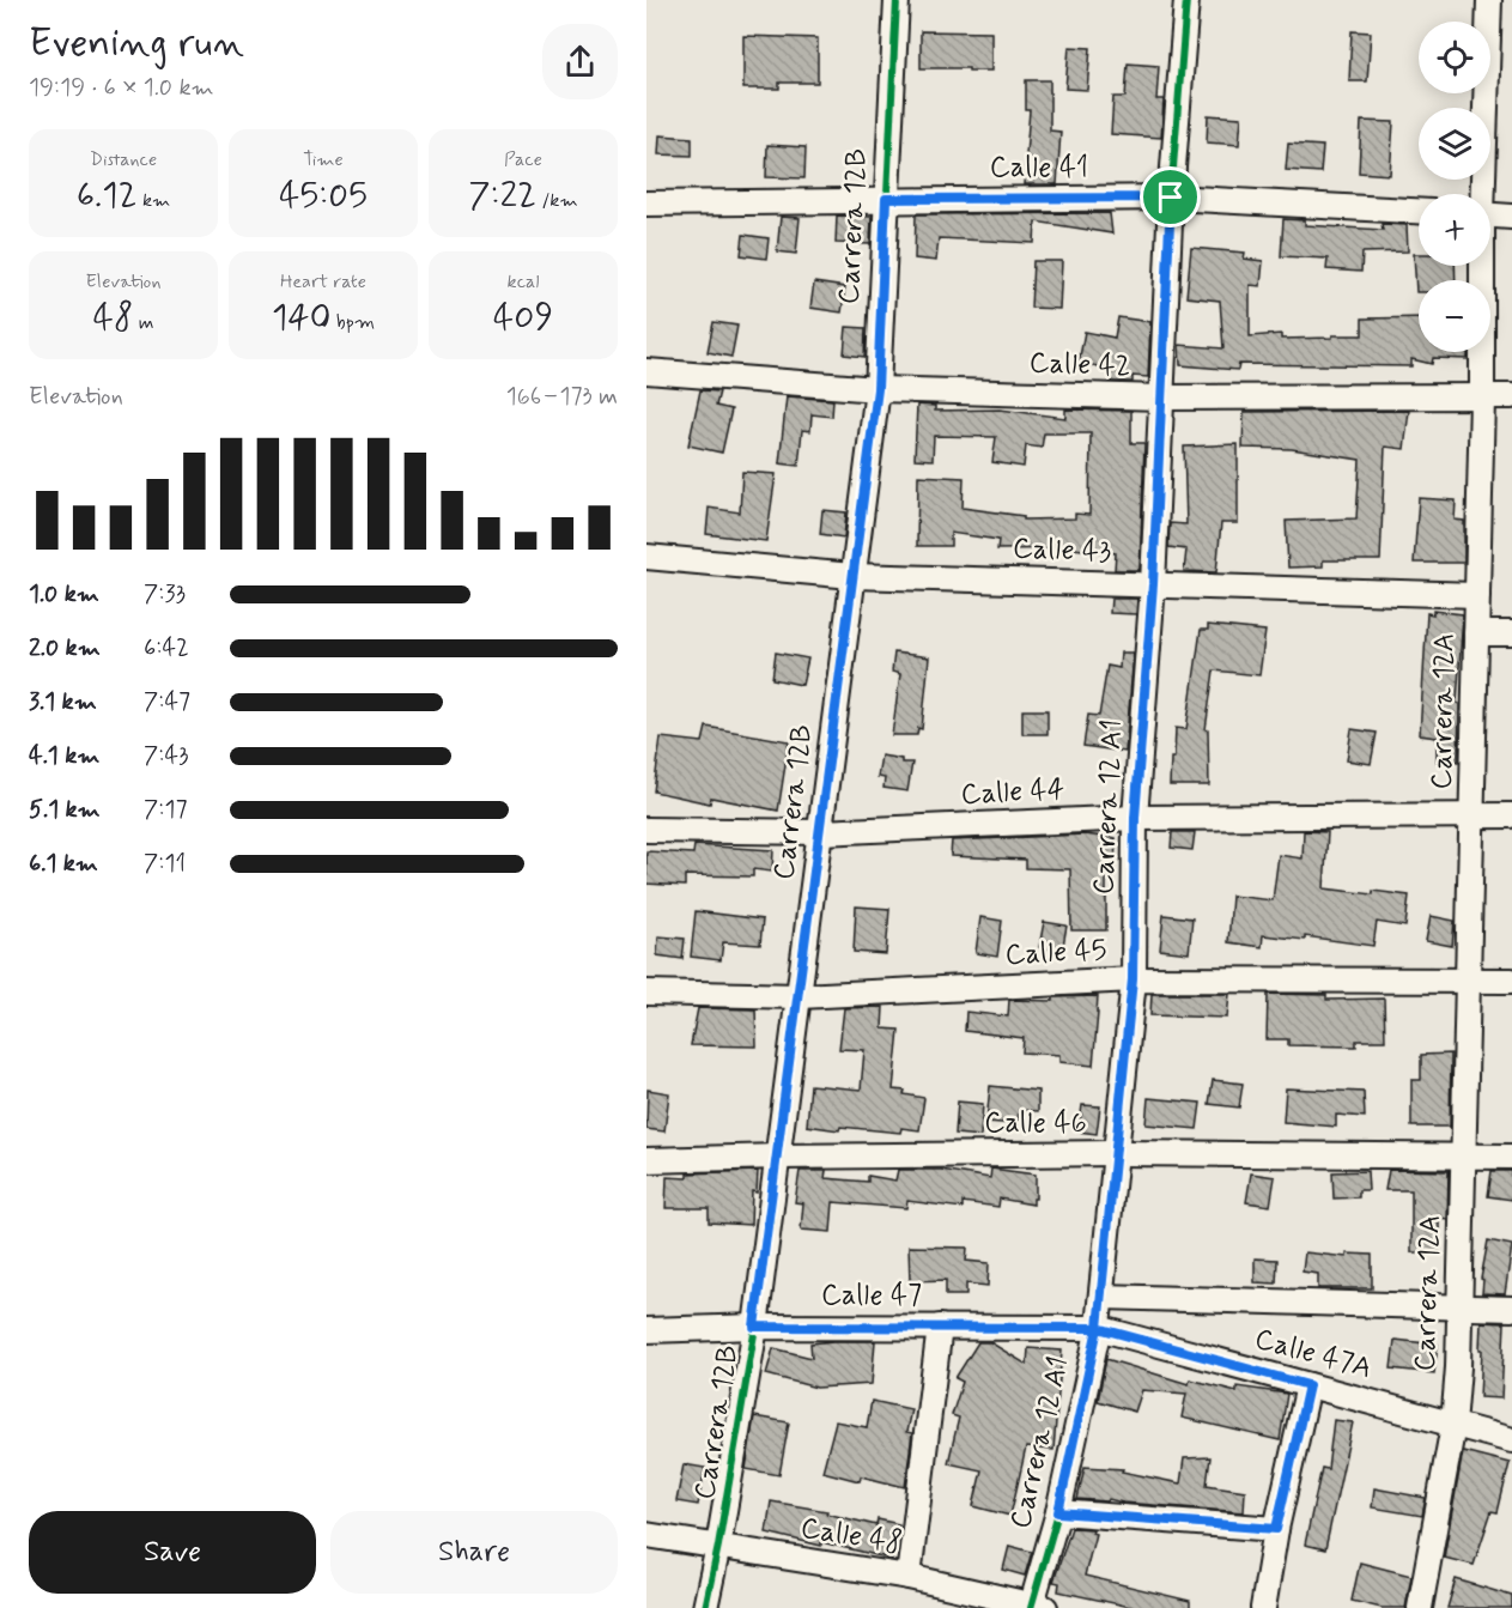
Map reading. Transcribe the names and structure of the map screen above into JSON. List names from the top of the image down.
{
  "streets": {
    "street": [
      "Calle 41",
      "Carrera 12B",
      "Calle 42",
      "Calle 43",
      "Carrera 12A",
      "Calle 44",
      "Carrera 12 A1",
      "Calle 45",
      "Calle 46",
      "Calle 47",
      "Calle 47A",
      "Calle 48"
    ]
  },
  "crossings": [
    ["Calle 41", "Carrera 12B"],
    ["Calle 41", "Carrera 12 A1"],
    ["Carrera 12B", "Calle 42"],
    ["Carrera 12B", "Calle 43"],
    ["Carrera 12B", "Calle 44"],
    ["Carrera 12B", "Calle 45"],
    ["Carrera 12B", "Calle 46"],
    ["Carrera 12B", "Calle 47"],
    ["Carrera 12B", "Calle 48"],
    ["Calle 42", "Carrera 12A"],
    ["Calle 42", "Carrera 12 A1"],
    ["Calle 43", "Carrera 12A"],
    ["Calle 43", "Carrera 12 A1"],
    ["Carrera 12A", "Calle 44"],
    ["Carrera 12A", "Calle 45"],
    ["Carrera 12A", "Calle 46"],
    ["Carrera 12A", "Calle 47A"],
    ["Calle 44", "Carrera 12 A1"],
    ["Carrera 12 A1", "Calle 45"],
    ["Carrera 12 A1", "Calle 46"],
    ["Carrera 12 A1", "Calle 47"],
    ["Carrera 12 A1", "Calle 47A"],
    ["Carrera 12 A1", "Calle 48"],
    ["Calle 47", "Calle 47A"]
  ],
  "page": {
    "heading": ["Evening run", "19:19 · 6 × 1.0 km"],
    "map_buttons": ["+", "−"],
    "stats": [
      ["Distance", "6.12 km"],
      ["Time", "45:05"],
      ["Pace", "7:22 /km"],
      ["Elevation", "48 m"],
      ["Heart rate", "140 bpm"],
      ["kcal", "409"]
    ],
    "chart": ["Elevation", "166–173 m"],
    "list": [
      {
        "name": "1.0 km",
        "note": "7:33"
      },
      {
        "name": "2.0 km",
        "note": "6:42"
      },
      {
        "name": "3.1 km",
        "note": "7:47"
      },
      {
        "name": "4.1 km",
        "note": "7:43"
      },
      {
        "name": "5.1 km",
        "note": "7:17"
      },
      {
        "name": "6.1 km",
        "note": "7:11"
      }
    ],
    "buttons": ["Save", "Share"]
  }
}
